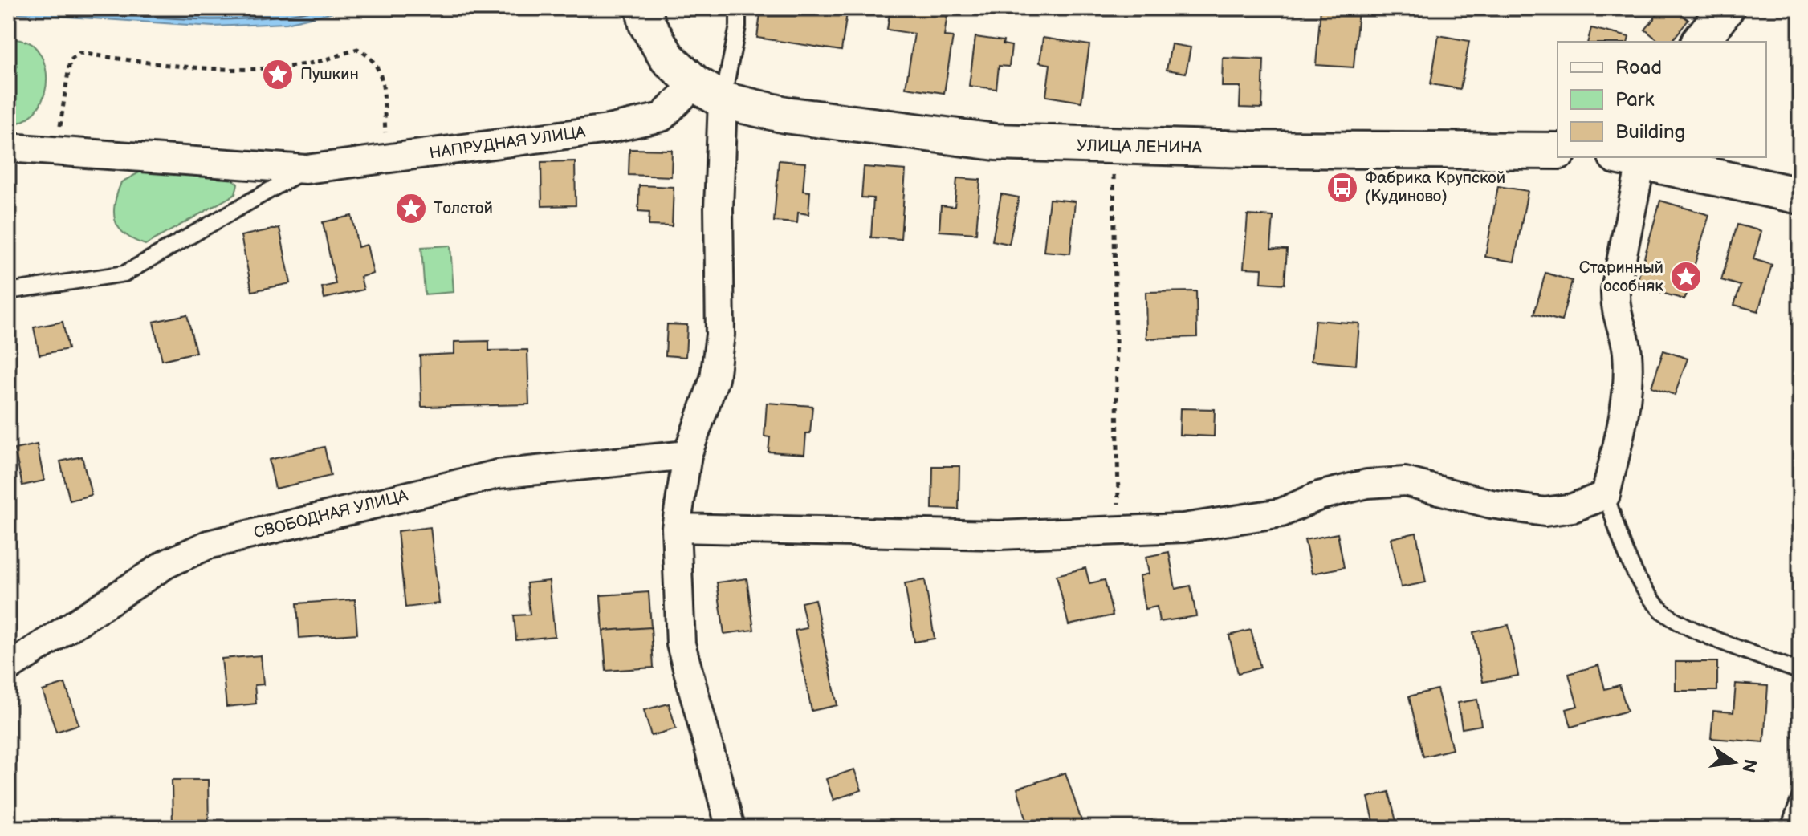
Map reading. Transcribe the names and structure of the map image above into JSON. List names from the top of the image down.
{
  "streets": {
    "main road": ["УЛИЦА ЛЕНИНА"],
    "street": ["НАПРУДНАЯ УЛИЦА", "СВОБОДНАЯ УЛИЦА"]
  },
  "crossings": [
    ["НАПРУДНАЯ УЛИЦА", "УЛИЦА ЛЕНИНА"]
  ],
  "places": {
    "place": ["Пушкин", "Толстой", "Старинный особняк"],
    "bus stop": ["Фабрика Крупской (Кудиново)"]
  },
  "legend": ["Road", "Park", "Building"],
  "north": "right"
}
